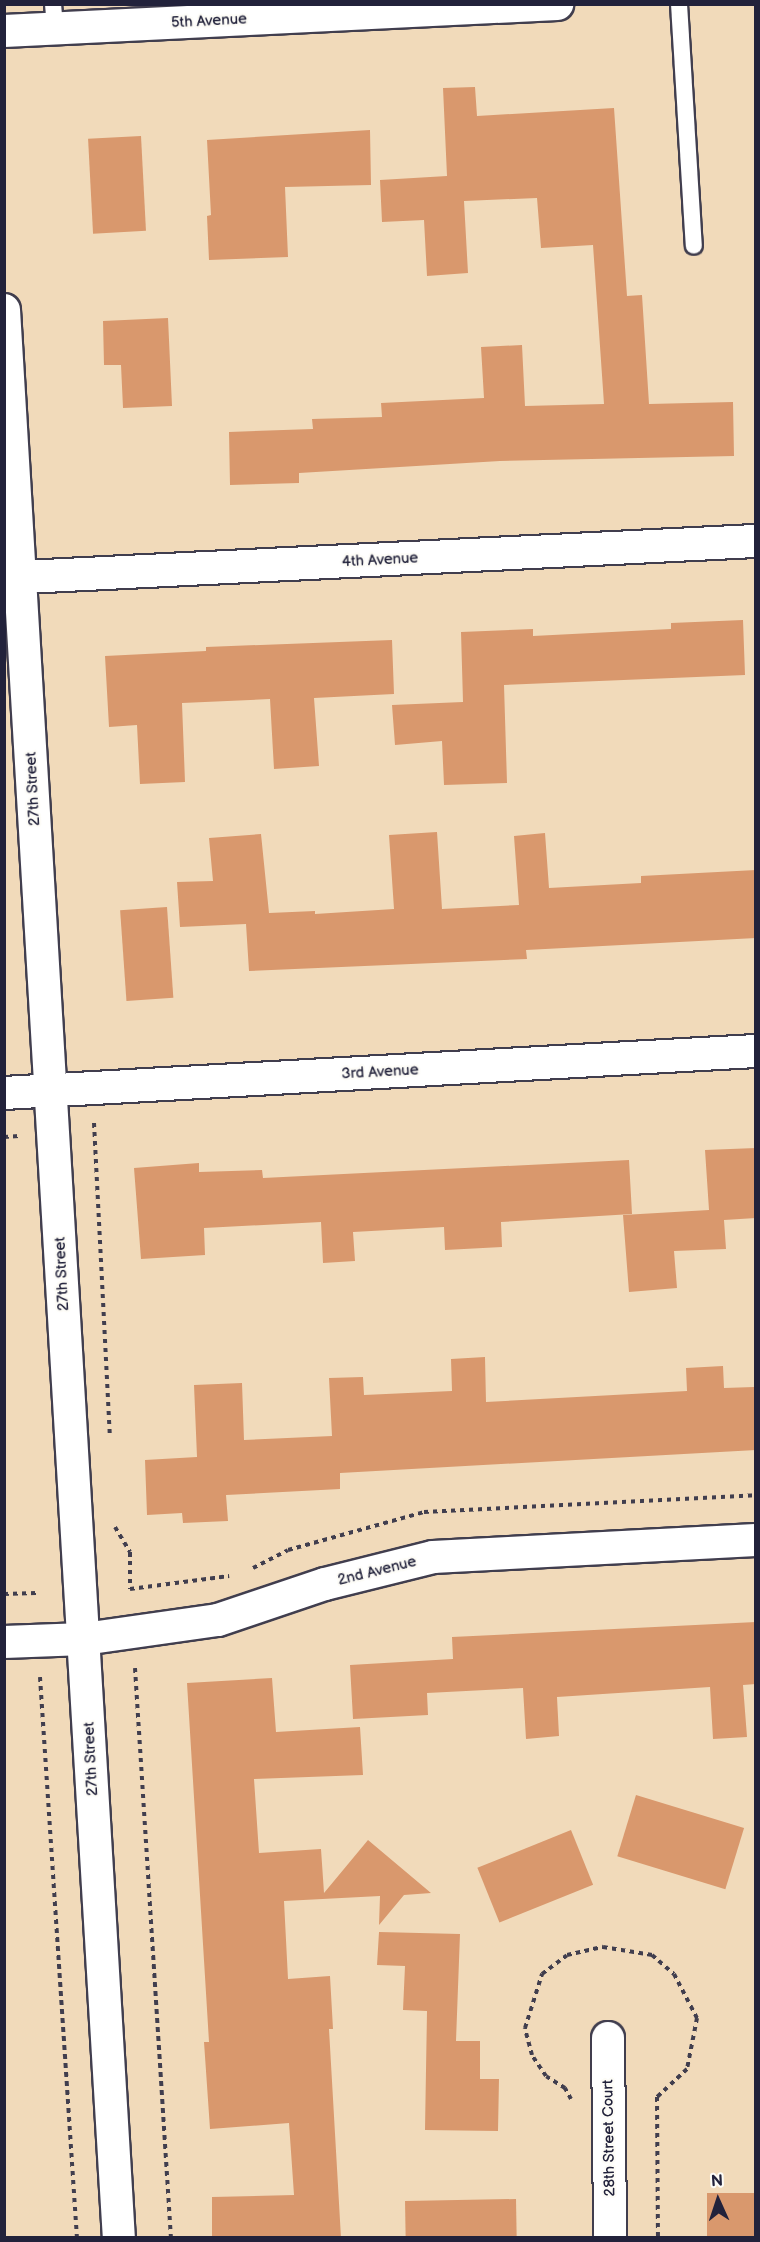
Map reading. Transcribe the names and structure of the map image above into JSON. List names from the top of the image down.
{
  "streets": {
    "street": [
      "5th Avenue",
      "4th Avenue",
      "27th Street",
      "3rd Avenue",
      "2nd Avenue",
      "28th Street Court"
    ]
  },
  "crossings": [
    ["4th Avenue", "27th Street"],
    ["27th Street", "3rd Avenue"],
    ["27th Street", "2nd Avenue"]
  ],
  "north": "top"
}
